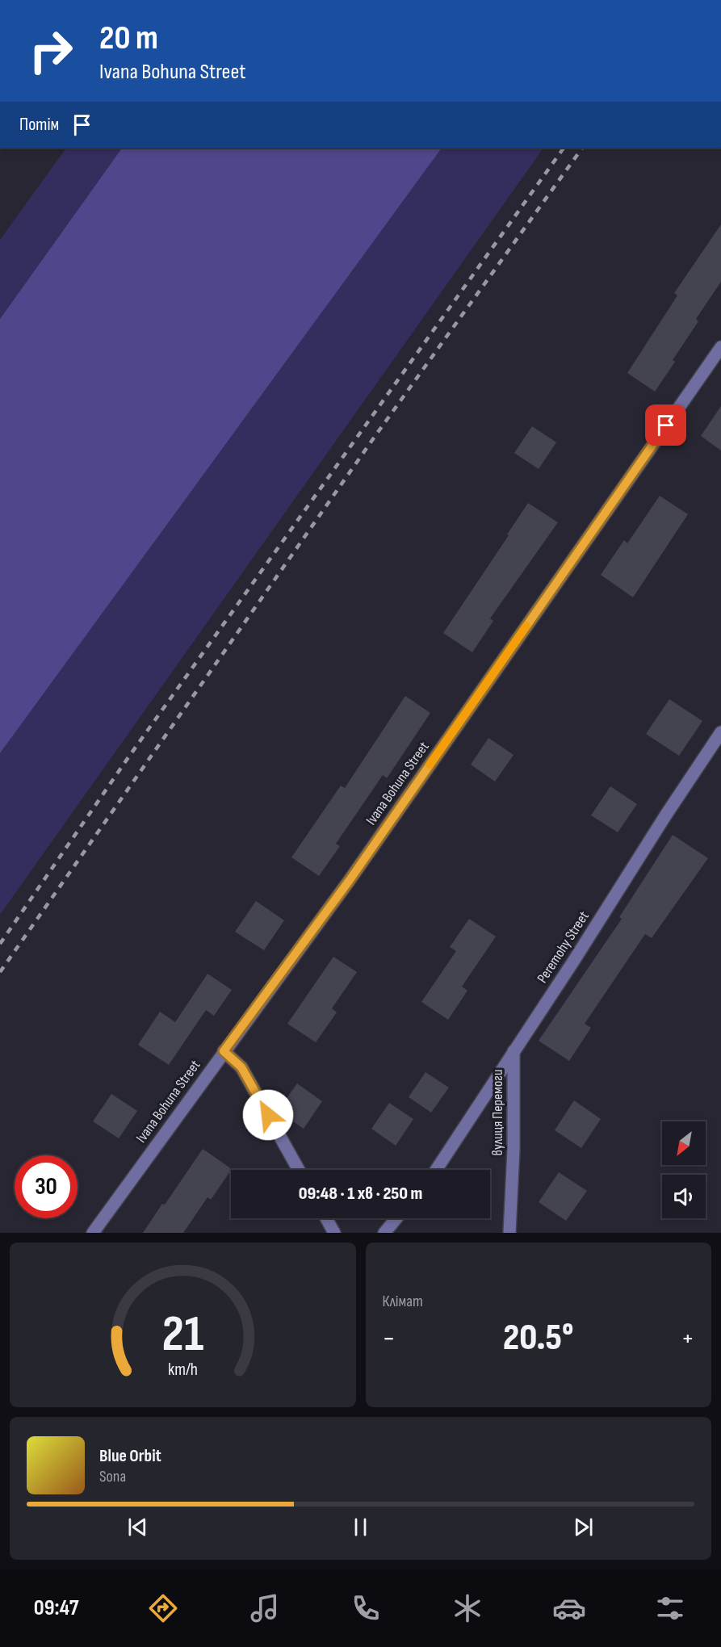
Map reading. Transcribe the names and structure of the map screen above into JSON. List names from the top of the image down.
{
  "streets": {
    "street": ["Ivana Bohuna Street", "Peremohy Street", "вулиця Перемоги"]
  },
  "crossings": [
    ["Peremohy Street", "вулиця Перемоги"]
  ],
  "north": "bottom left",
  "page": {
    "turn": ["20 m", "Ivana Bohuna Street"],
    "then": "Потім",
    "limit": "30",
    "trip": "09:48 · 1 хв · 250 m",
    "tile": "Клімат",
    "heat": ["−", "20.5°", "+"],
    "song": ["Blue Orbit", "Sona"],
    "tabs": "09:47",
    "gauge": ["21", "km/h"]
  }
}
